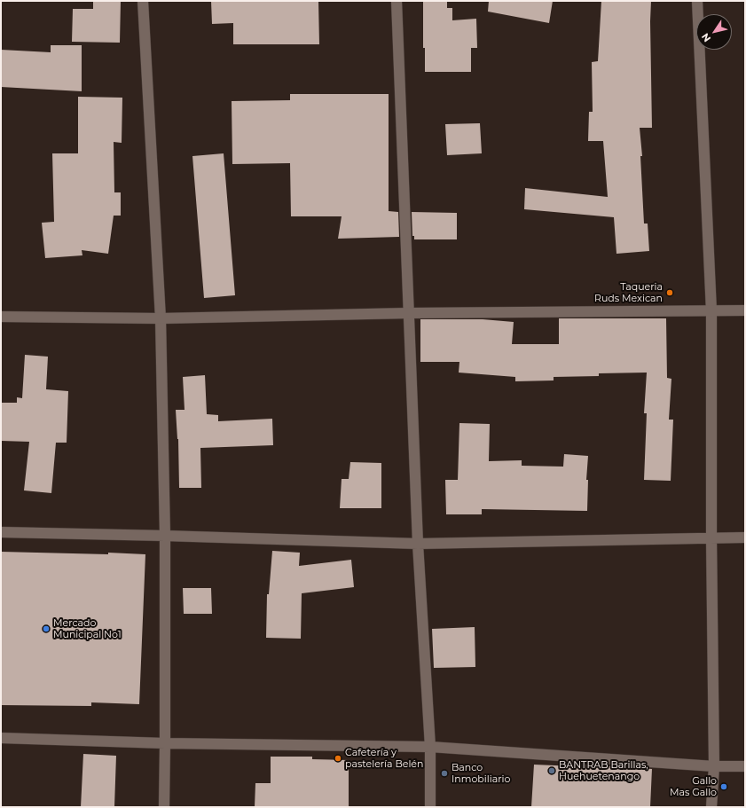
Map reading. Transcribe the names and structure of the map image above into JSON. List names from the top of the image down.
{
  "places": [
    "Taqueria Ruds Mexican",
    "Mercado Municipal No1",
    "Cafetería y pastelería Belén",
    "BANTRAB Barillas, Huehuetenango",
    "Banco Inmobiliario",
    "Gallo Mas Gallo"
  ],
  "north": "bottom left"
}
